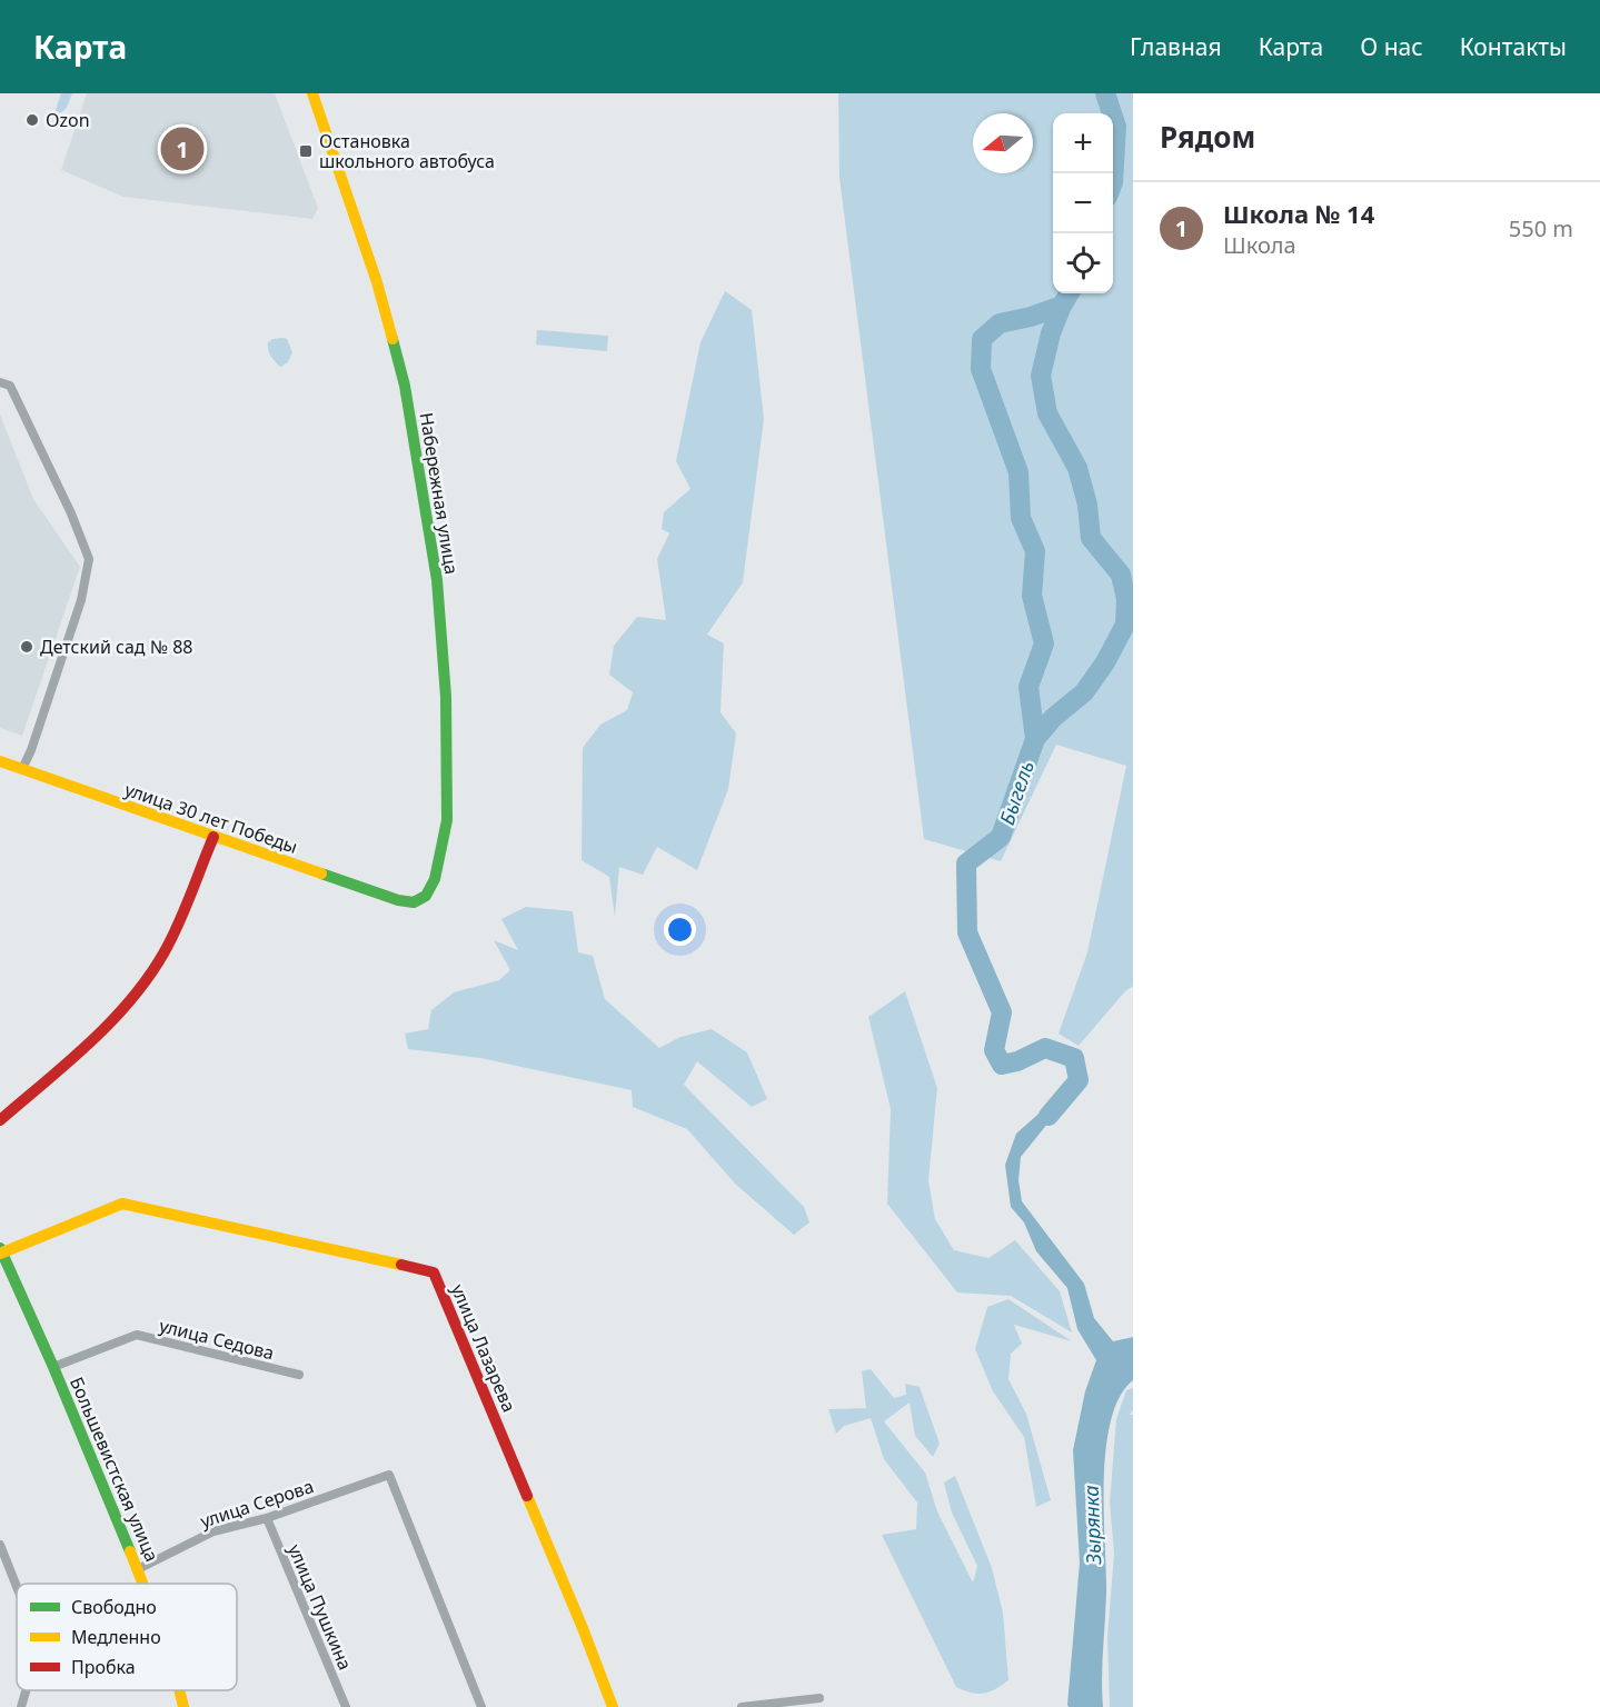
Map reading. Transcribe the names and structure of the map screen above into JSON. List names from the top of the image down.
{
  "streets": {
    "street": [
      "Набережная улица",
      "улица 30 лет Победы",
      "улица Седова",
      "улица Лазарева",
      "Большевистская улица",
      "улица Серова",
      "улица Пушкина"
    ]
  },
  "crossings": [
    ["Набережная улица", "улица 30 лет Победы"],
    ["улица Седова", "Большевистская улица"],
    ["улица Лазарева", "Большевистская улица"],
    ["Большевистская улица", "улица Серова"],
    ["улица Серова", "улица Пушкина"]
  ],
  "water": ["Быгель", "Зырянка"],
  "places": {
    "other": ["Ozon", "Детский сад № 88"],
    "transit": ["Остановка школьного автобуса"]
  },
  "legend": ["Свободно", "Медленно", "Пробка"],
  "north": "left",
  "page": {
    "header": "Карта",
    "nav": [
      "Главная",
      "Карта",
      "О нас",
      "Контакты"
    ],
    "heading": "Рядом",
    "map_buttons": ["+", "−"],
    "pins": "1",
    "list": [
      {
        "mark": "1",
        "name": "Школа № 14",
        "note": "Школа",
        "value": "550 m"
      }
    ]
  }
}
